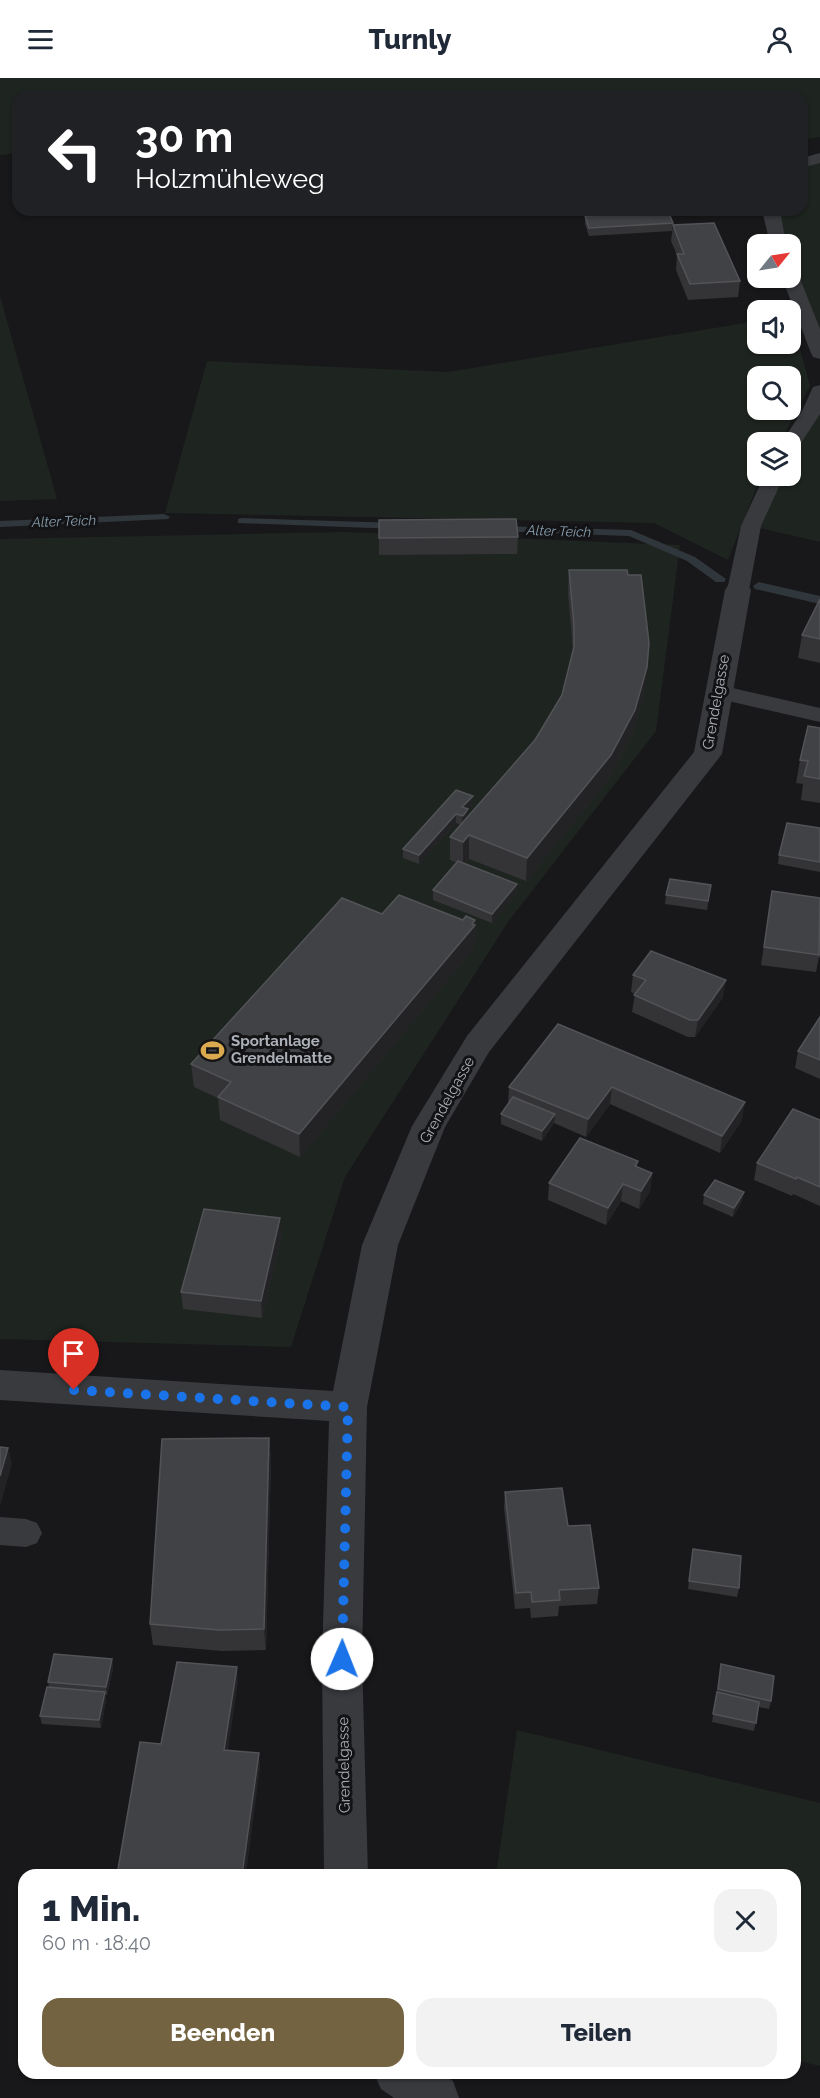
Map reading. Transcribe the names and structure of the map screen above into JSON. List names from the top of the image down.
{
  "streets": {
    "street": ["Grendelgasse"]
  },
  "water": ["Alter Teich"],
  "places": {
    "sports": ["Sportanlage Grendelmatte"]
  },
  "north": "top right",
  "page": {
    "header": "Turnly",
    "turn": ["30 m", "Holzmühleweg"],
    "heading": ["1 Min.", "60 m · 18:40"],
    "buttons": ["Beenden", "Teilen"]
  }
}
